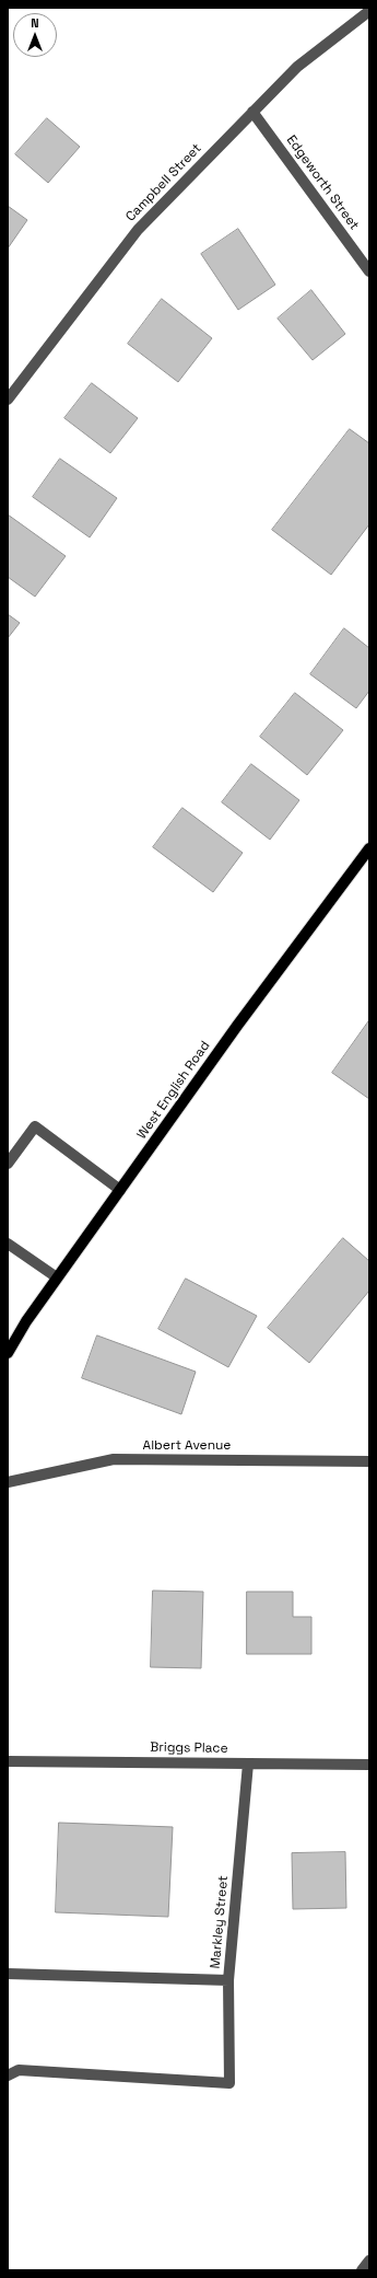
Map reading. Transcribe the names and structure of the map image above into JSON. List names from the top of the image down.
{
  "streets": {
    "main road": ["West English Road"],
    "street": [
      "Campbell Street",
      "Edgeworth Street",
      "Albert Avenue",
      "Briggs Place",
      "Markley Street"
    ]
  },
  "crossings": [
    ["Campbell Street", "Edgeworth Street"],
    ["Briggs Place", "Markley Street"]
  ],
  "north": "top"
}
